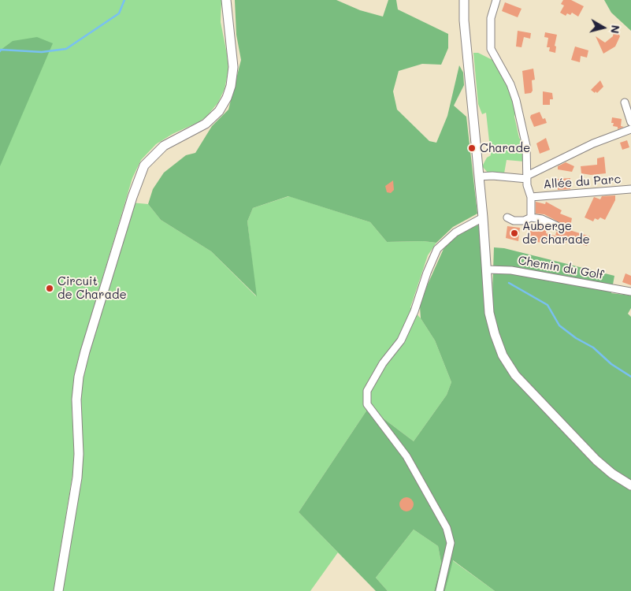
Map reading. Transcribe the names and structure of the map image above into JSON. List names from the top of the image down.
{
  "streets": {
    "street": ["Allée du Parc", "Chemin du Golf"]
  },
  "places": ["Charade", "Auberge de charade", "Circuit de Charade"],
  "north": "right"
}
